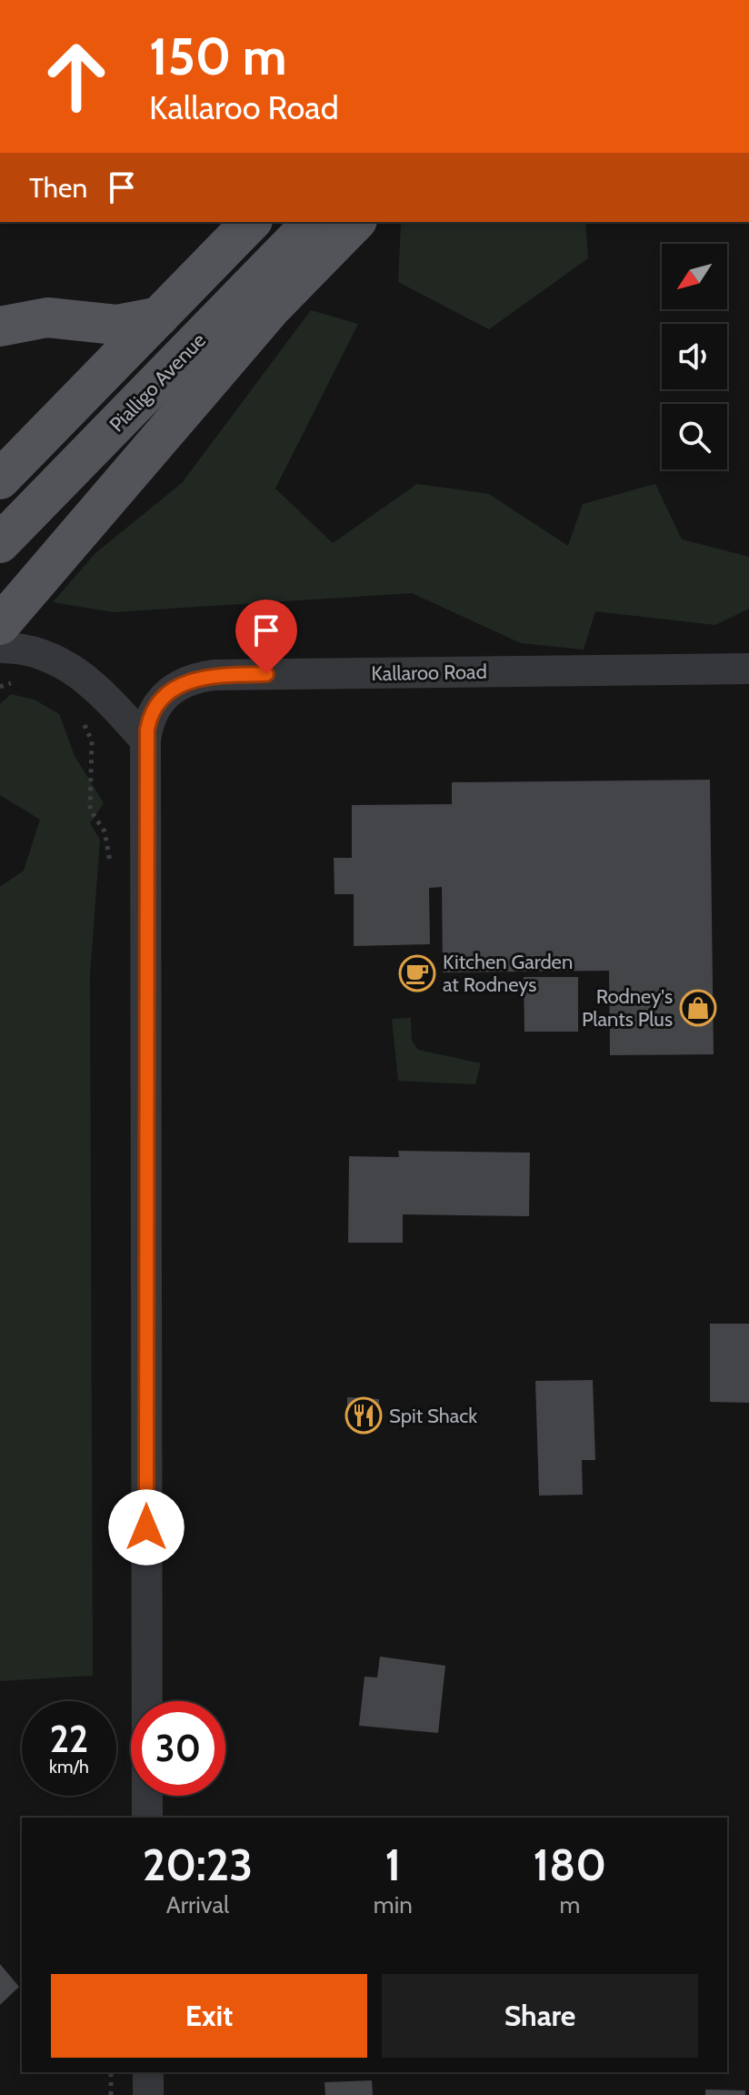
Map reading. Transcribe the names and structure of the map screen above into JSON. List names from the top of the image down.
{
  "streets": {
    "main road": ["Pialligo Avenue"],
    "street": ["Kallaroo Road"]
  },
  "places": {
    "cafe": ["Kitchen Garden at Rodneys"],
    "shop": ["Rodney's Plants Plus"],
    "restaurant": ["Spit Shack"]
  },
  "north": "bottom left",
  "page": {
    "turn": ["150 m", "Kallaroo Road"],
    "then": "Then",
    "speed": "22 km/h",
    "limit": "30",
    "eta": [
      "20:23",
      "Arrival",
      "1",
      "min",
      "180",
      "m"
    ],
    "buttons": ["Exit", "Share"]
  }
}
